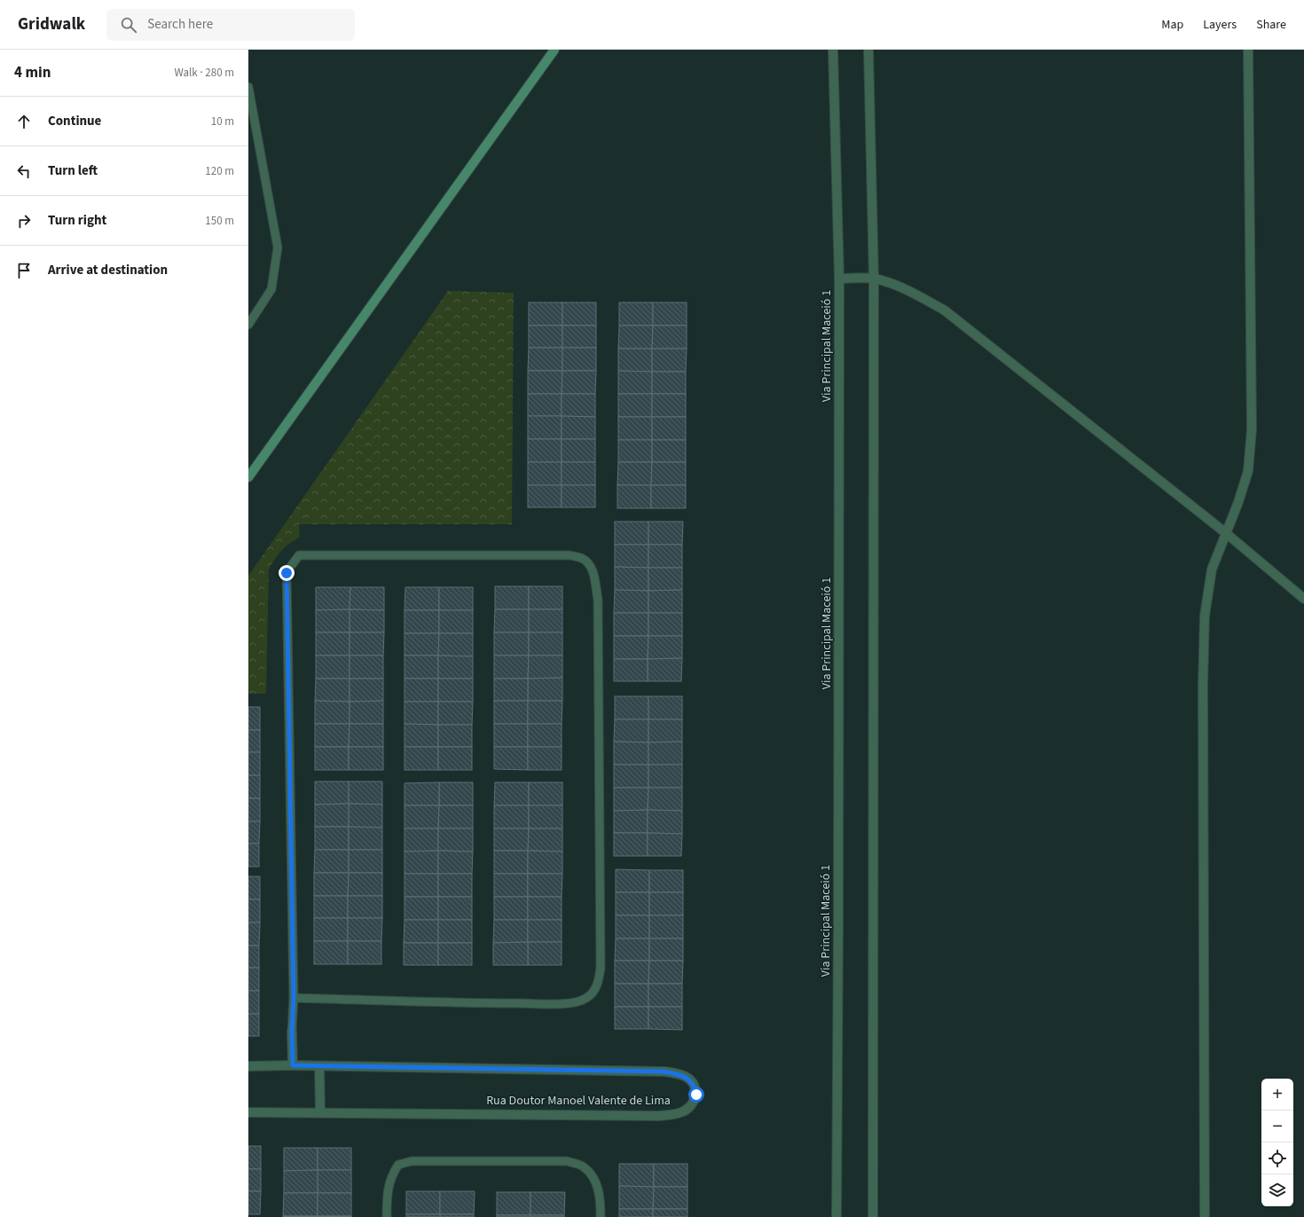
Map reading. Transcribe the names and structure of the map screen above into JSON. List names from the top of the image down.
{
  "streets": {
    "street": ["Via Principal Maceió 1", "Rua Doutor Manoel Valente de Lima"]
  },
  "page": {
    "header": "Gridwalk",
    "search": "Search here",
    "nav": ["Map", "Layers", "Share"],
    "heading": ["4 min", "Walk · 280 m"],
    "list": [
      ["Continue", "10 m"],
      ["Turn left", "120 m"],
      ["Turn right", "150 m"],
      "Arrive at destination"
    ],
    "map_buttons": ["+", "−"]
  }
}
